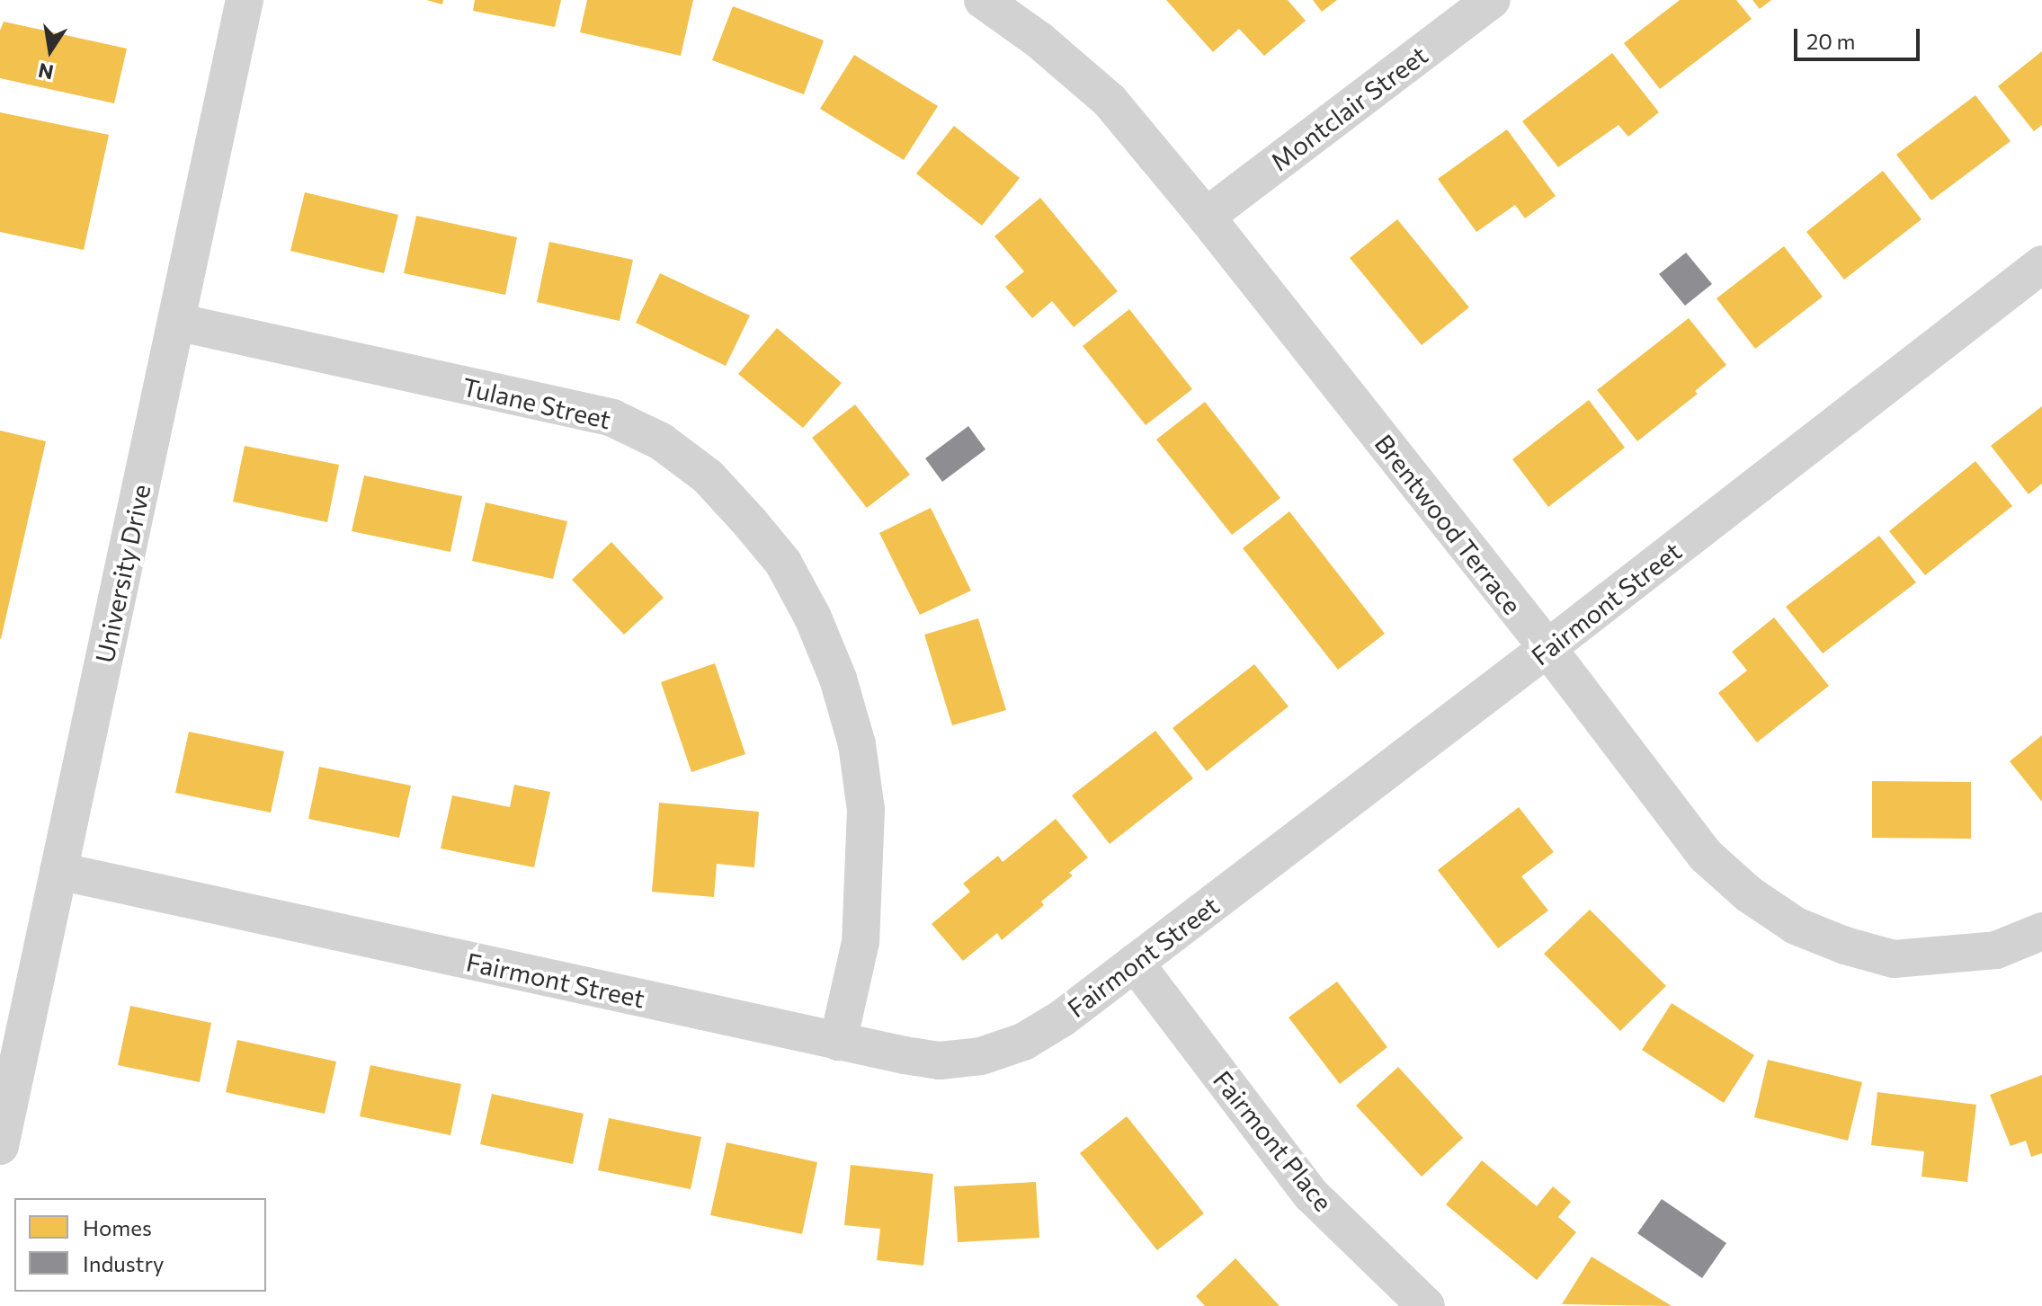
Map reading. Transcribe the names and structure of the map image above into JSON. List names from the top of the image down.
{
  "streets": {
    "street": [
      "Montclair Street",
      "Tulane Street",
      "Brentwood Terrace",
      "University Drive",
      "Fairmont Street",
      "Fairmont Place"
    ]
  },
  "crossings": [
    ["Montclair Street", "Brentwood Terrace"],
    ["Tulane Street", "University Drive"],
    ["Tulane Street", "Fairmont Street"],
    ["Brentwood Terrace", "Fairmont Street"],
    ["University Drive", "Fairmont Street"],
    ["Fairmont Street", "Fairmont Place"]
  ],
  "legend": ["Homes", "Industry"],
  "scale_bar": "20 m",
  "north": "bottom"
}
